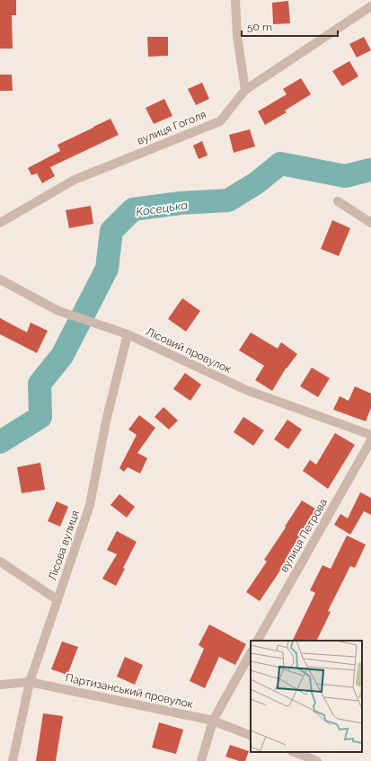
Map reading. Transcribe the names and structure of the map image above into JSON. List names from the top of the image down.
{
  "streets": {
    "street": [
      "вулиця Гоголя",
      "Лісовий провулок",
      "вулиця Петрова",
      "Лісова вулиця",
      "Партизанський провулок"
    ]
  },
  "crossings": [
    ["Лісовий провулок", "Лісова вулиця"],
    ["Лісова вулиця", "Партизанський провулок"]
  ],
  "water": ["Косецька"],
  "scale_bar": "50 m"
}
